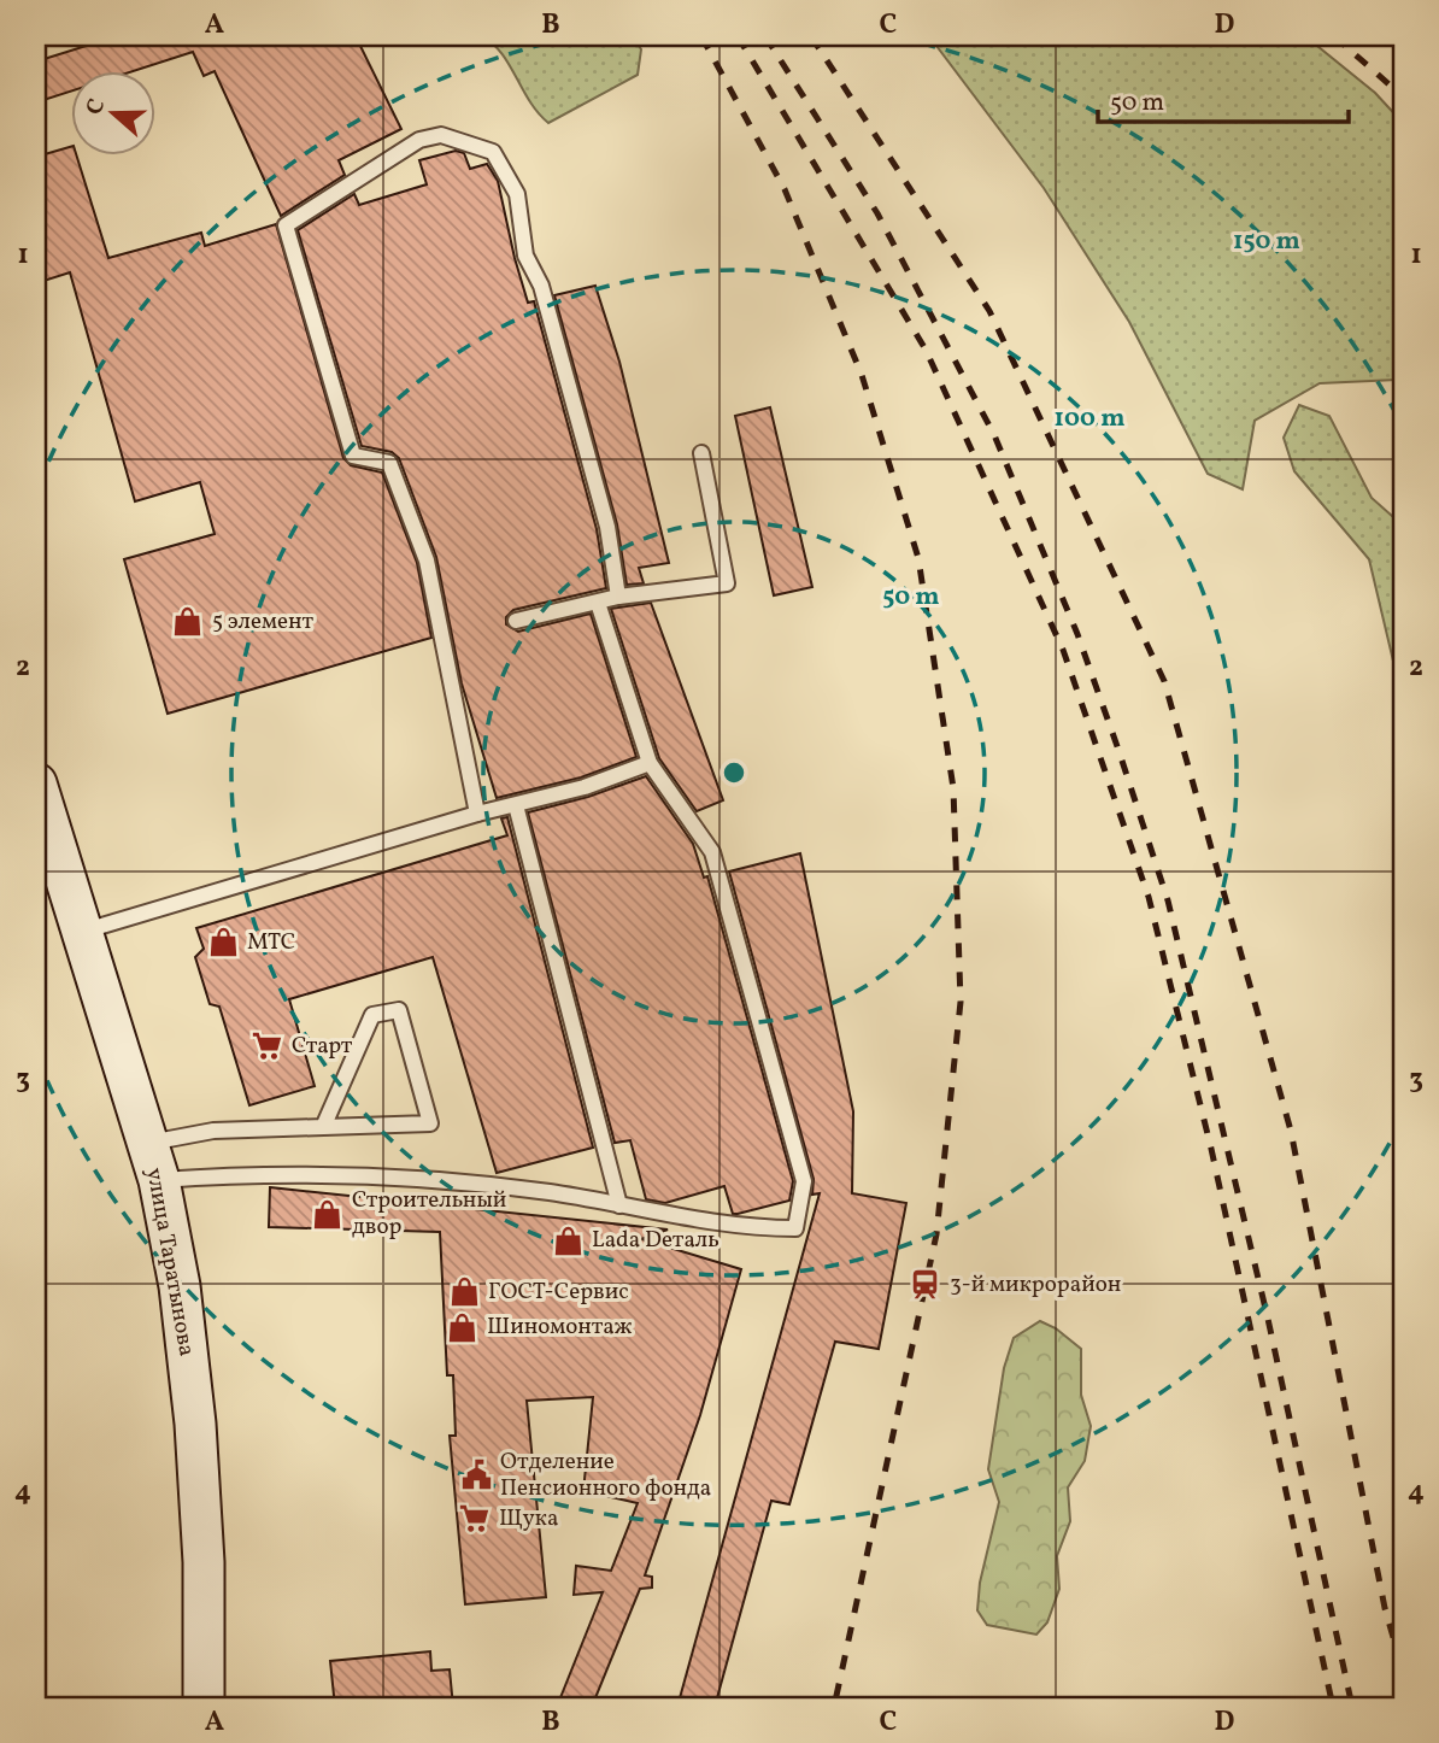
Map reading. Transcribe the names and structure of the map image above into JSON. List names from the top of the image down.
{
  "streets": {
    "street": ["улица Таратынова"]
  },
  "places": {
    "shop": [
      "5 элемент",
      "МТС",
      "Строительный двор",
      "Lada Dеталь",
      "ГОСТ-Сервис",
      "Шиномонтаж"
    ],
    "supermarket": ["Старт", "Щука"],
    "station": ["3-й микрорайон"],
    "public building": ["Отделение Пенсионного фонда"]
  },
  "scale_bar": "50 m",
  "north": "left",
  "grid": {
    "columns": [
      "A",
      "B",
      "C",
      "D"
    ],
    "rows": [
      "1",
      "2",
      "3",
      "4"
    ]
  },
  "rings": ["150 m", "100 m", "50 m"]
}
